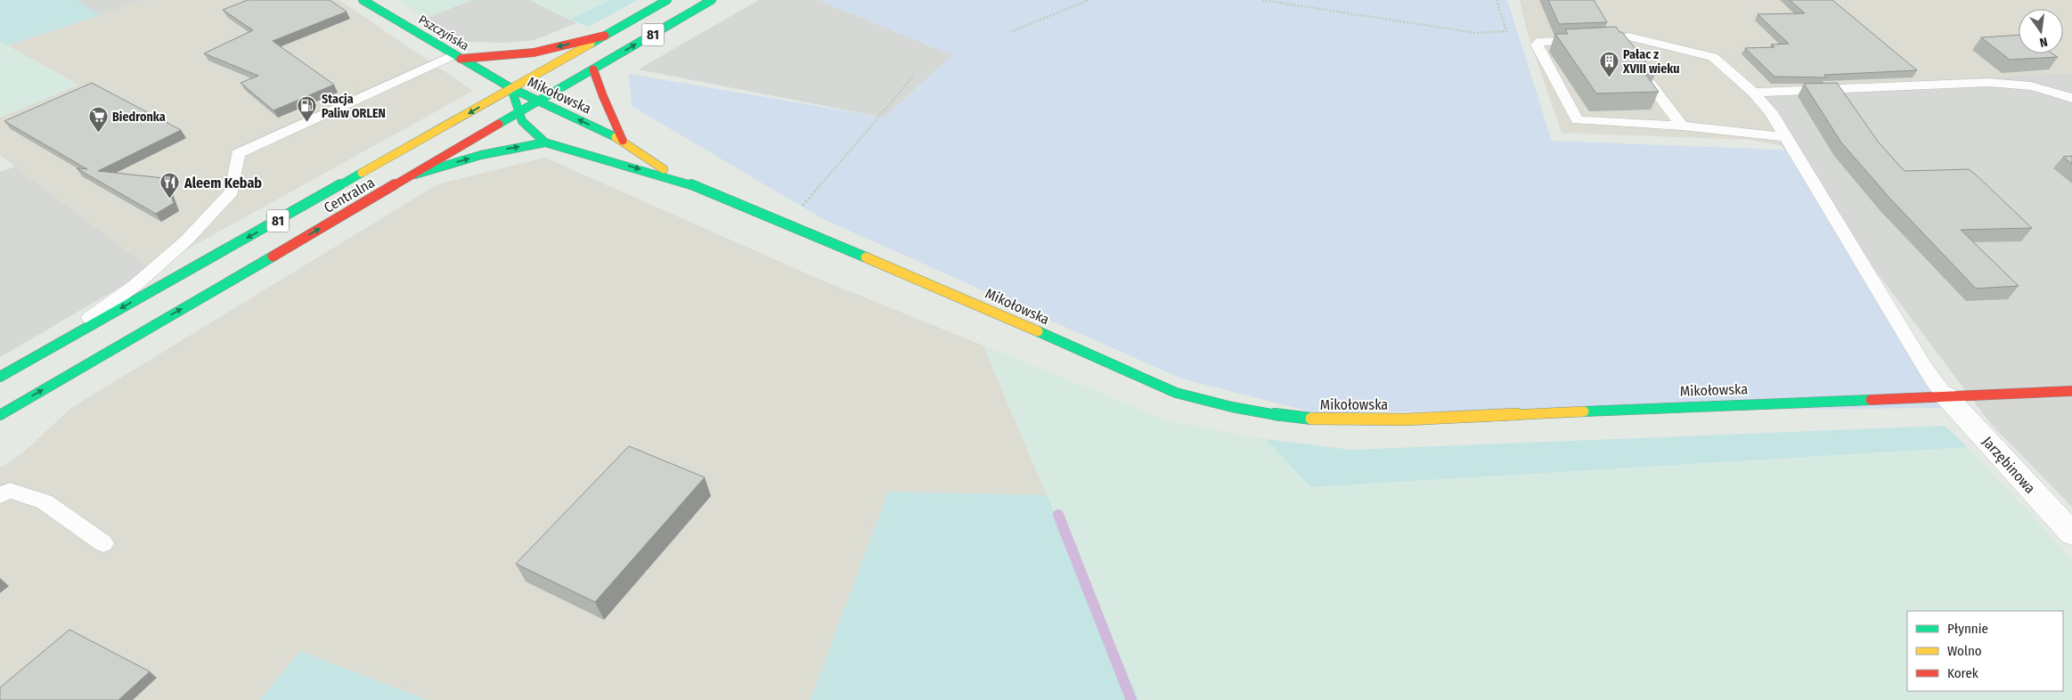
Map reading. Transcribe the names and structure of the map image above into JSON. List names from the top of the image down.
{
  "streets": {
    "main road": [
      "Pszczyńska",
      "81",
      "Mikołowska",
      "Centralna"
    ],
    "street": ["Jarzębinowa"]
  },
  "crossings": [
    ["Pszczyńska", "Mikołowska"],
    ["Pszczyńska", "Centralna"],
    ["Mikołowska", "Centralna"],
    ["Mikołowska", "Jarzębinowa"]
  ],
  "places": {
    "building": ["Pałac z XVIII wieku"],
    "fuel station": ["Stacja Paliw ORLEN"],
    "supermarket": ["Biedronka"],
    "restaurant": ["Aleem Kebab"]
  },
  "legend": ["Płynnie", "Wolno", "Korek"],
  "north": "bottom"
}
